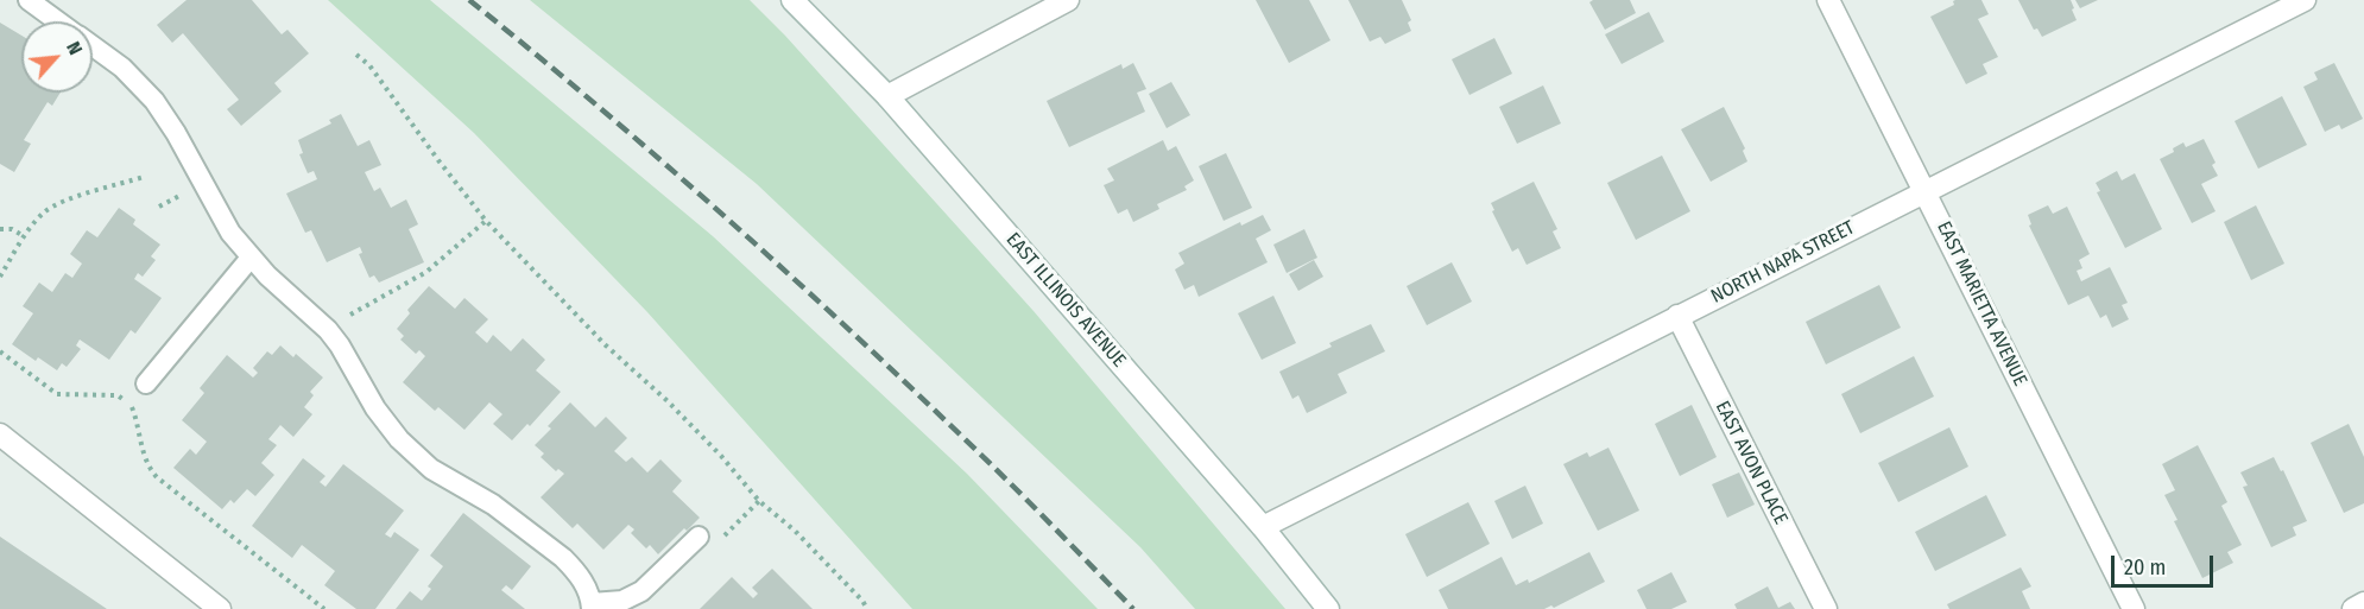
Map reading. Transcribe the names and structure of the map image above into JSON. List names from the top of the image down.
{
  "streets": {
    "street": [
      "NORTH NAPA STREET",
      "EAST ILLINOIS AVENUE",
      "EAST MARIETTA AVENUE",
      "EAST AVON PLACE"
    ]
  },
  "crossings": [
    ["NORTH NAPA STREET", "EAST ILLINOIS AVENUE"],
    ["NORTH NAPA STREET", "EAST MARIETTA AVENUE"],
    ["NORTH NAPA STREET", "EAST AVON PLACE"]
  ],
  "scale_bar": "20 m",
  "north": "top right"
}
